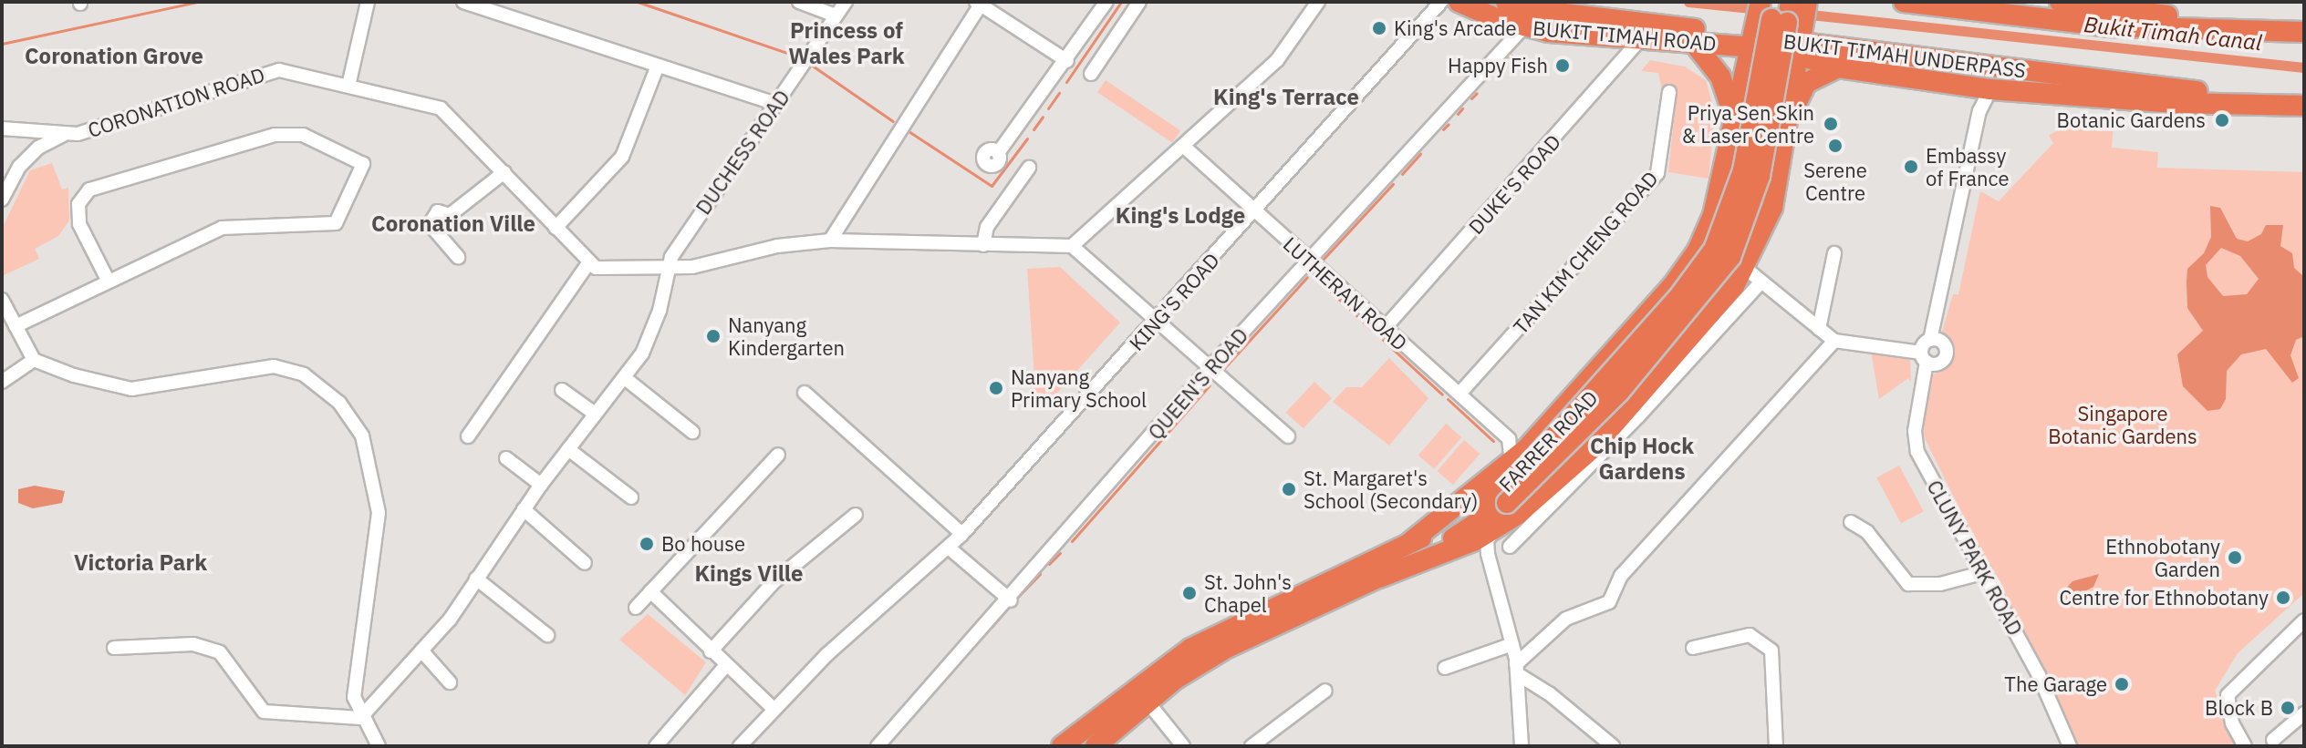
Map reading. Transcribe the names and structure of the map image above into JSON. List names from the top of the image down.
{
  "streets": {
    "highway": ["BUKIT TIMAH ROAD", "BUKIT TIMAH UNDERPASS", "FARRER ROAD"],
    "street": [
      "CORONATION ROAD",
      "DUCHESS ROAD",
      "DUKE'S ROAD",
      "TAN KIM CHENG ROAD",
      "LUTHERAN ROAD",
      "KING'S ROAD",
      "QUEEN'S ROAD",
      "CLUNY PARK ROAD"
    ]
  },
  "crossings": [
    ["BUKIT TIMAH ROAD", "BUKIT TIMAH UNDERPASS"],
    ["BUKIT TIMAH ROAD", "DUKE'S ROAD"],
    ["BUKIT TIMAH ROAD", "QUEEN'S ROAD"],
    ["BUKIT TIMAH ROAD", "FARRER ROAD"],
    ["DUKE'S ROAD", "LUTHERAN ROAD"],
    ["TAN KIM CHENG ROAD", "LUTHERAN ROAD"],
    ["LUTHERAN ROAD", "KING'S ROAD"],
    ["LUTHERAN ROAD", "QUEEN'S ROAD"]
  ],
  "districts": [
    "Princess of Wales Park",
    "Coronation Grove",
    "King's Terrace",
    "King's Lodge",
    "Coronation Ville",
    "Chip Hock Gardens",
    "Victoria Park",
    "Kings Ville"
  ],
  "water": ["Bukit Timah Canal"],
  "parks": ["Singapore Botanic Gardens"],
  "places": [
    "King's Arcade",
    "Happy Fish",
    "Botanic Gardens",
    "Priya Sen Skin & Laser Centre",
    "Serene Centre",
    "Embassy of France",
    "Nanyang Kindergarten",
    "Nanyang Primary School",
    "St. Margaret's School (Secondary)",
    "Bo house",
    "Ethnobotany Garden",
    "St. John's Chapel",
    "Centre for Ethnobotany",
    "The Garage",
    "Block B"
  ]
}
